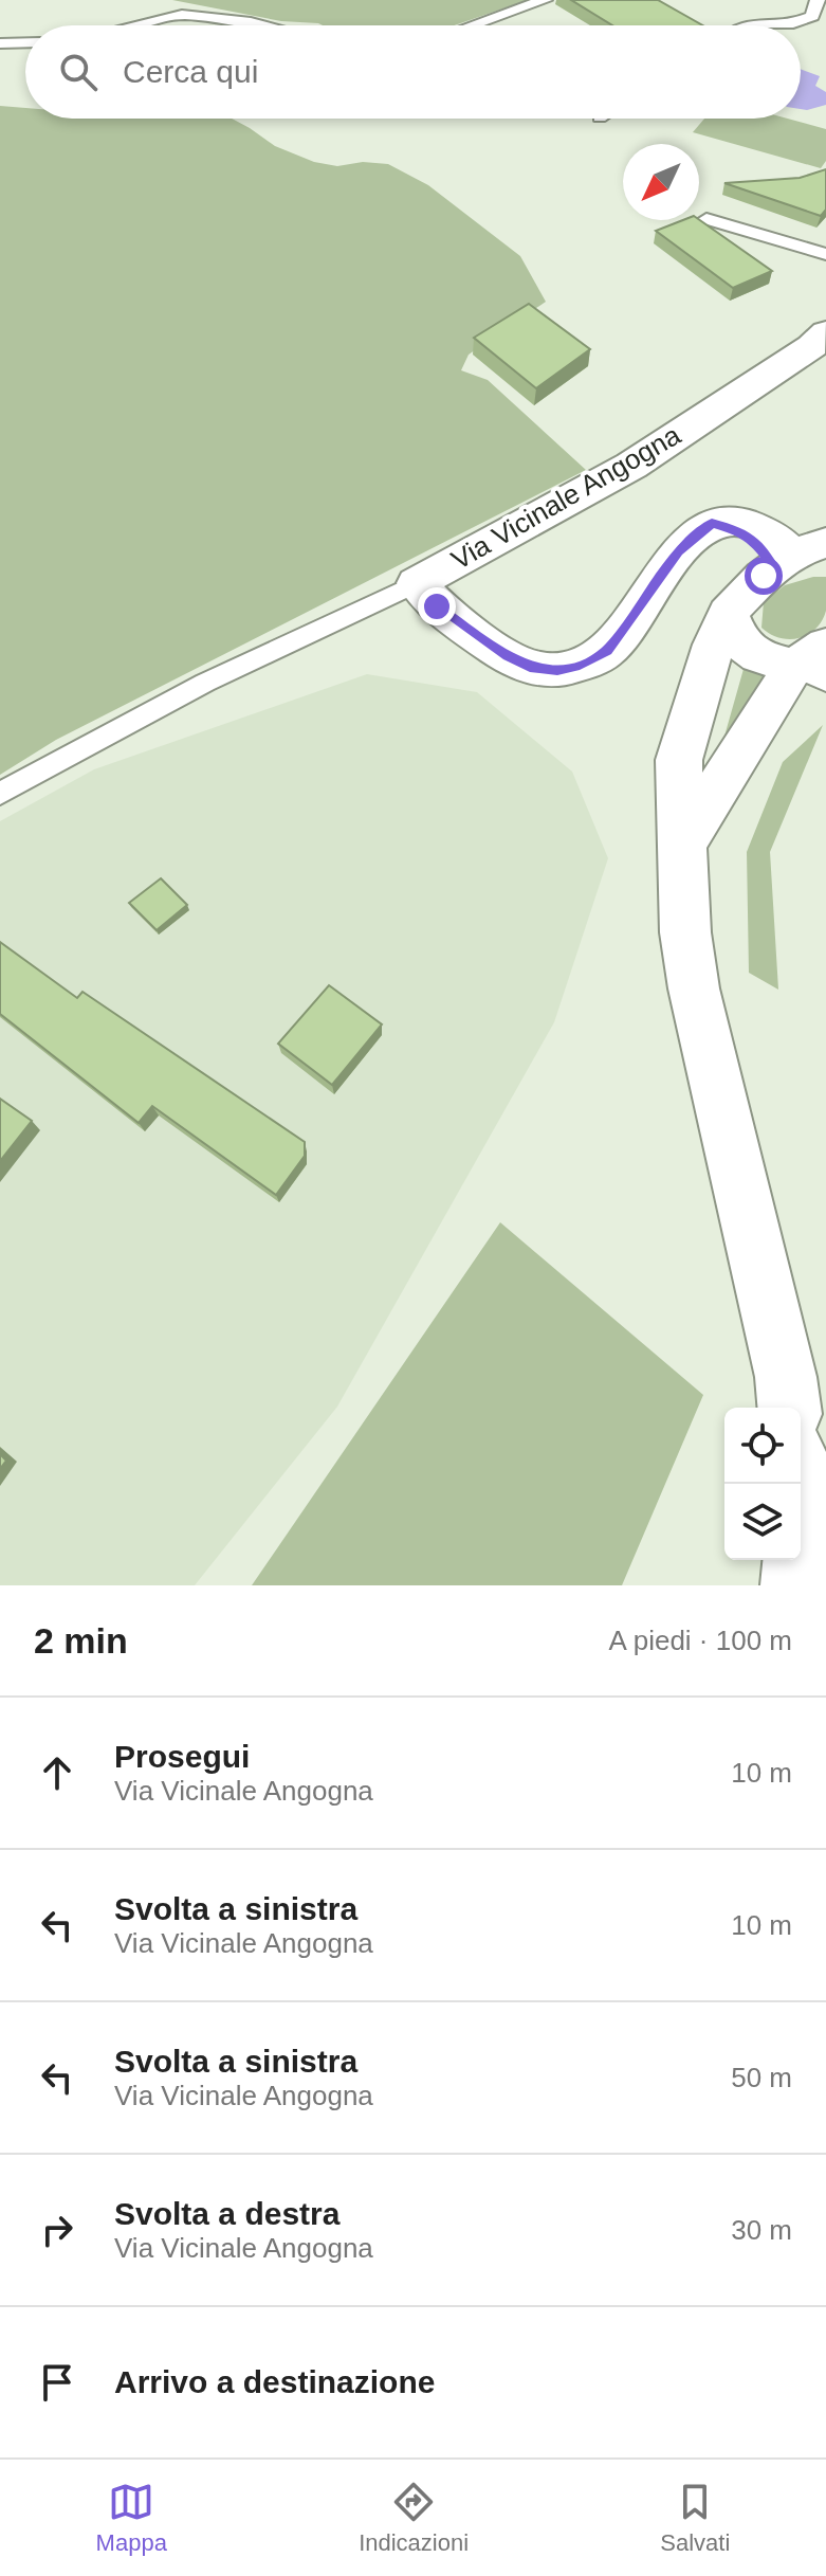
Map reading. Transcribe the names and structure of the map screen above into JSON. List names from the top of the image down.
{
  "streets": {
    "street": ["Via Vicinale Angogna"]
  },
  "north": "bottom left",
  "page": {
    "search": "Cerca qui",
    "heading": ["2 min", "A piedi · 100 m"],
    "list": [
      ["Prosegui", "Via Vicinale Angogna", "10 m"],
      ["Svolta a sinistra", "Via Vicinale Angogna", "10 m"],
      ["Svolta a sinistra", "Via Vicinale Angogna", "50 m"],
      ["Svolta a destra", "Via Vicinale Angogna", "30 m"],
      "Arrivo a destinazione"
    ],
    "nav": ["Mappa", "Indicazioni", "Salvati"]
  }
}
